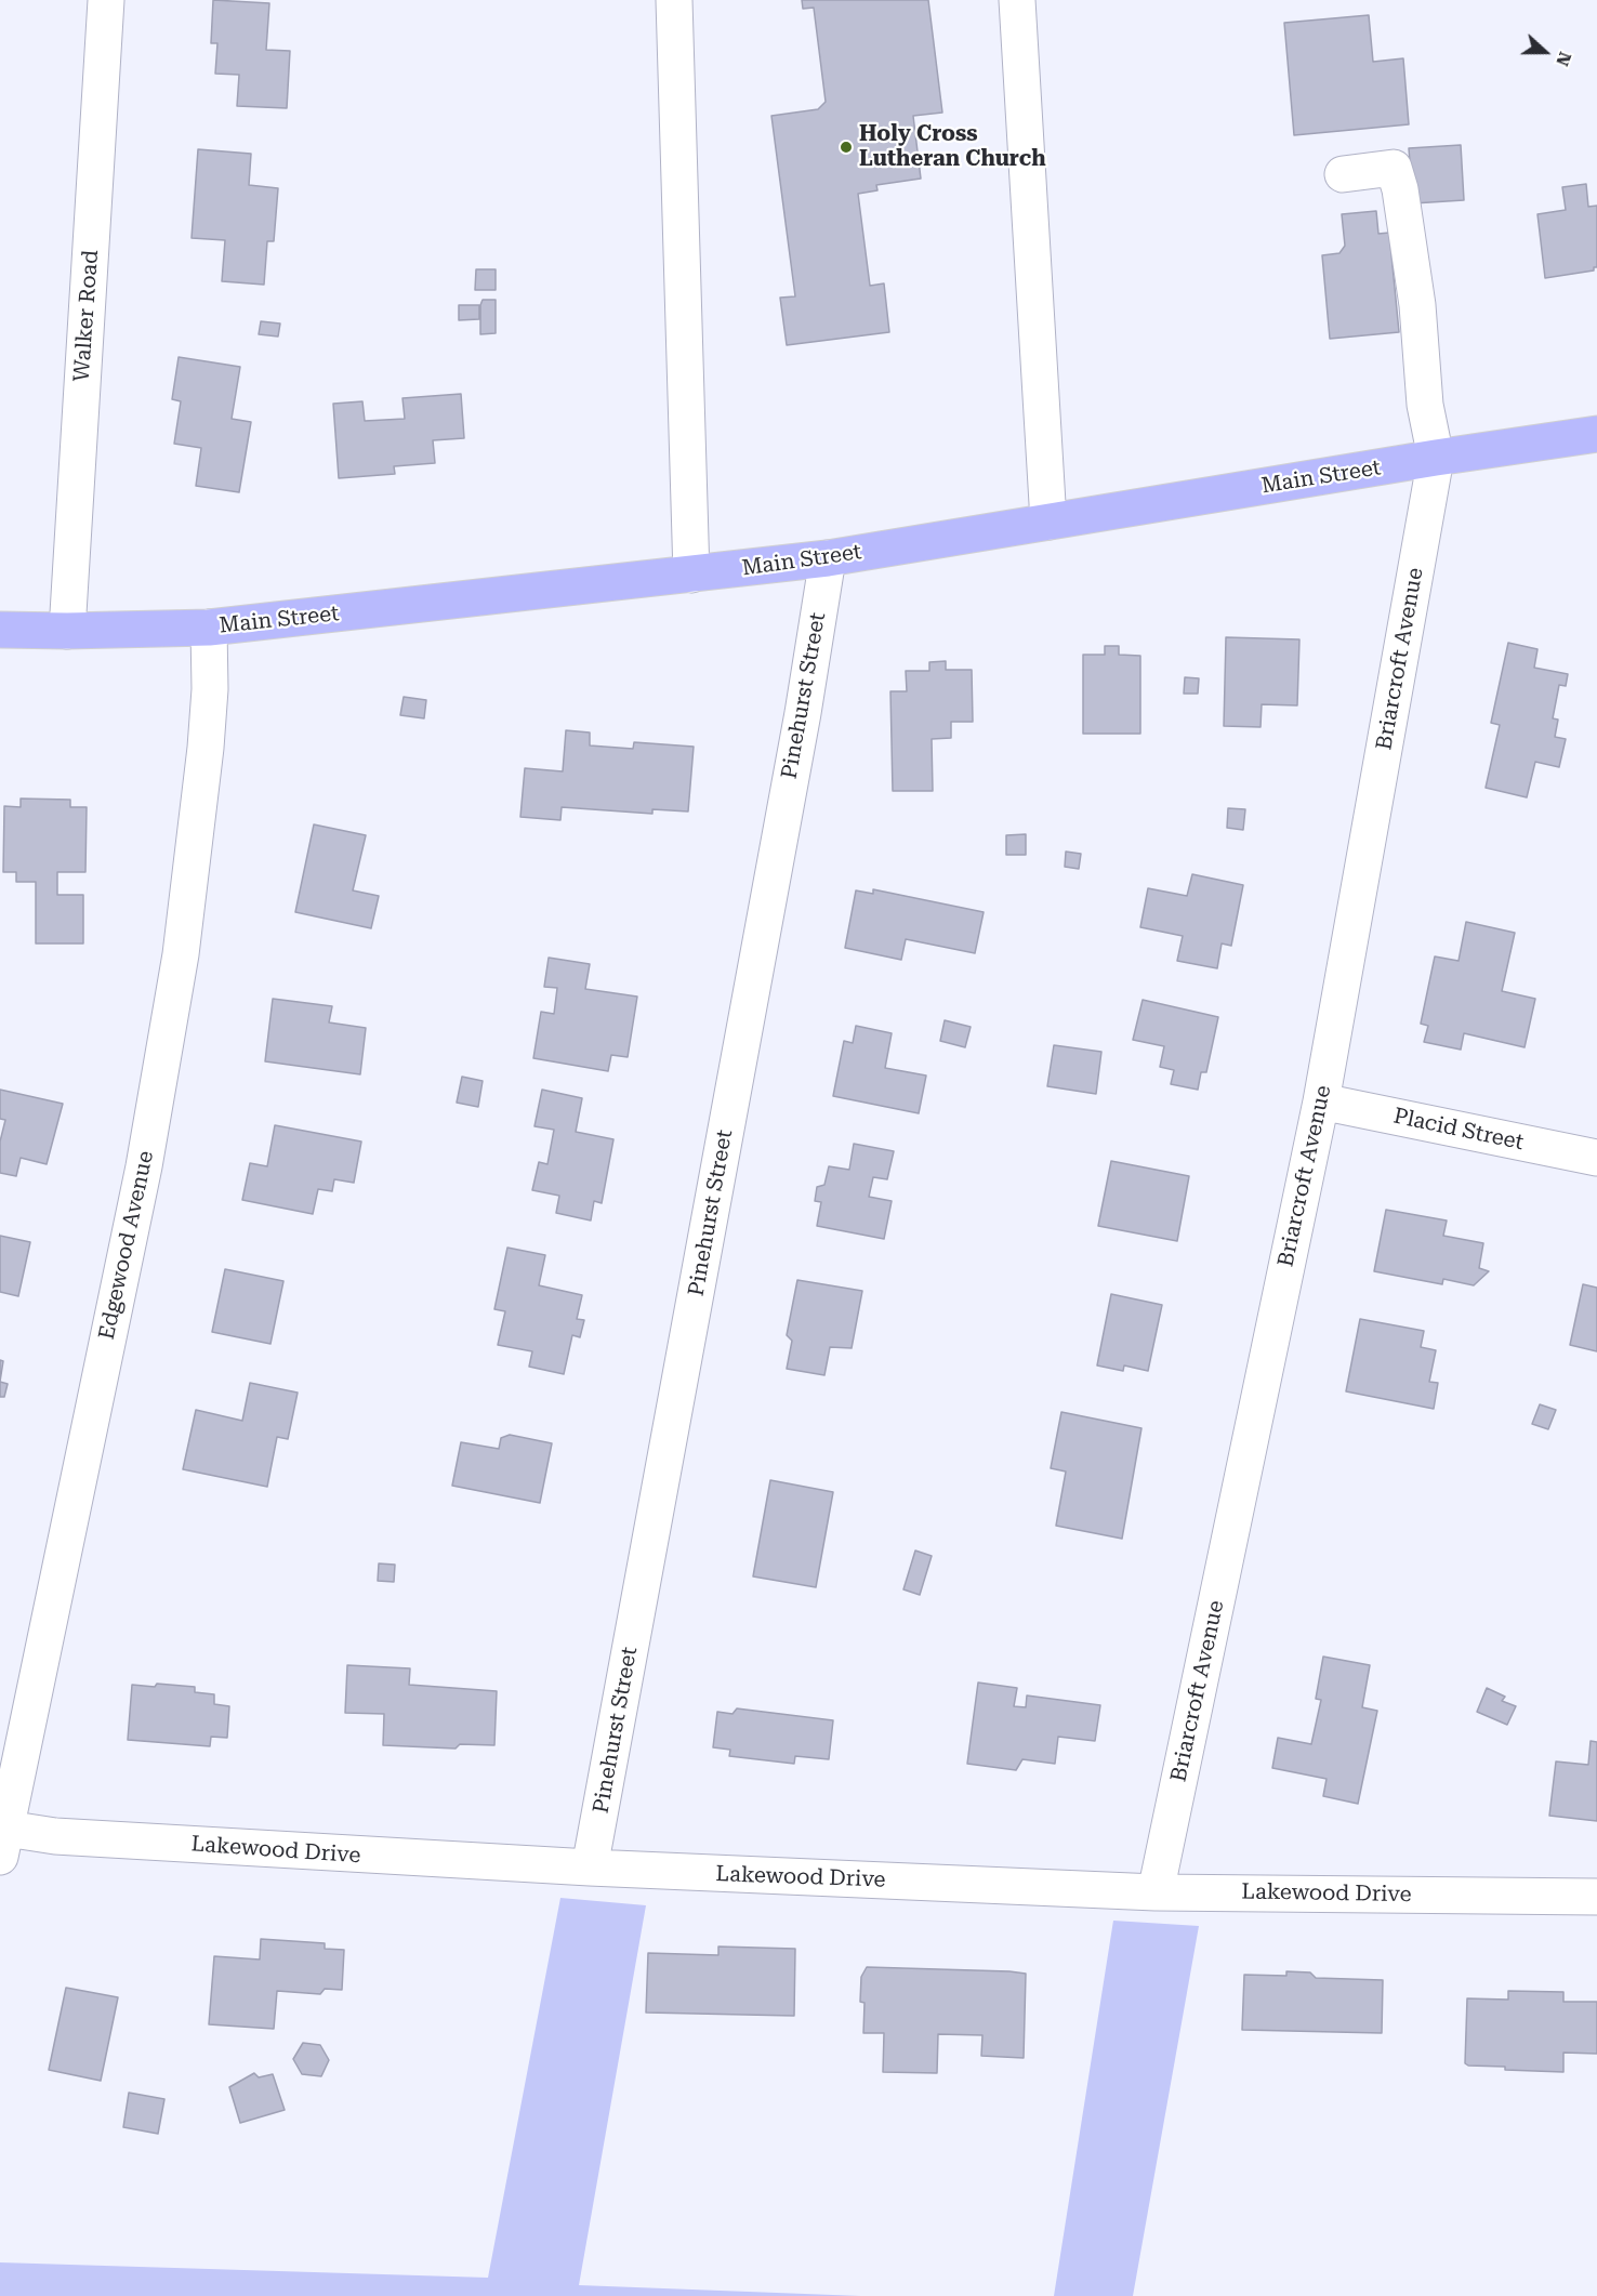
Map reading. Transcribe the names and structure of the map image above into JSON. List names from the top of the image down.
{
  "streets": {
    "main road": ["Main Street"],
    "street": [
      "Walker Road",
      "Briarcroft Avenue",
      "Pinehurst Street",
      "Placid Street",
      "Edgewood Avenue",
      "Lakewood Drive"
    ]
  },
  "crossings": [
    ["Walker Road", "Main Street"],
    ["Main Street", "Briarcroft Avenue"],
    ["Main Street", "Pinehurst Street"],
    ["Main Street", "Edgewood Avenue"],
    ["Briarcroft Avenue", "Placid Street"],
    ["Briarcroft Avenue", "Lakewood Drive"],
    ["Pinehurst Street", "Lakewood Drive"],
    ["Edgewood Avenue", "Lakewood Drive"]
  ],
  "places": ["Holy Cross Lutheran Church"],
  "north": "right"
}
